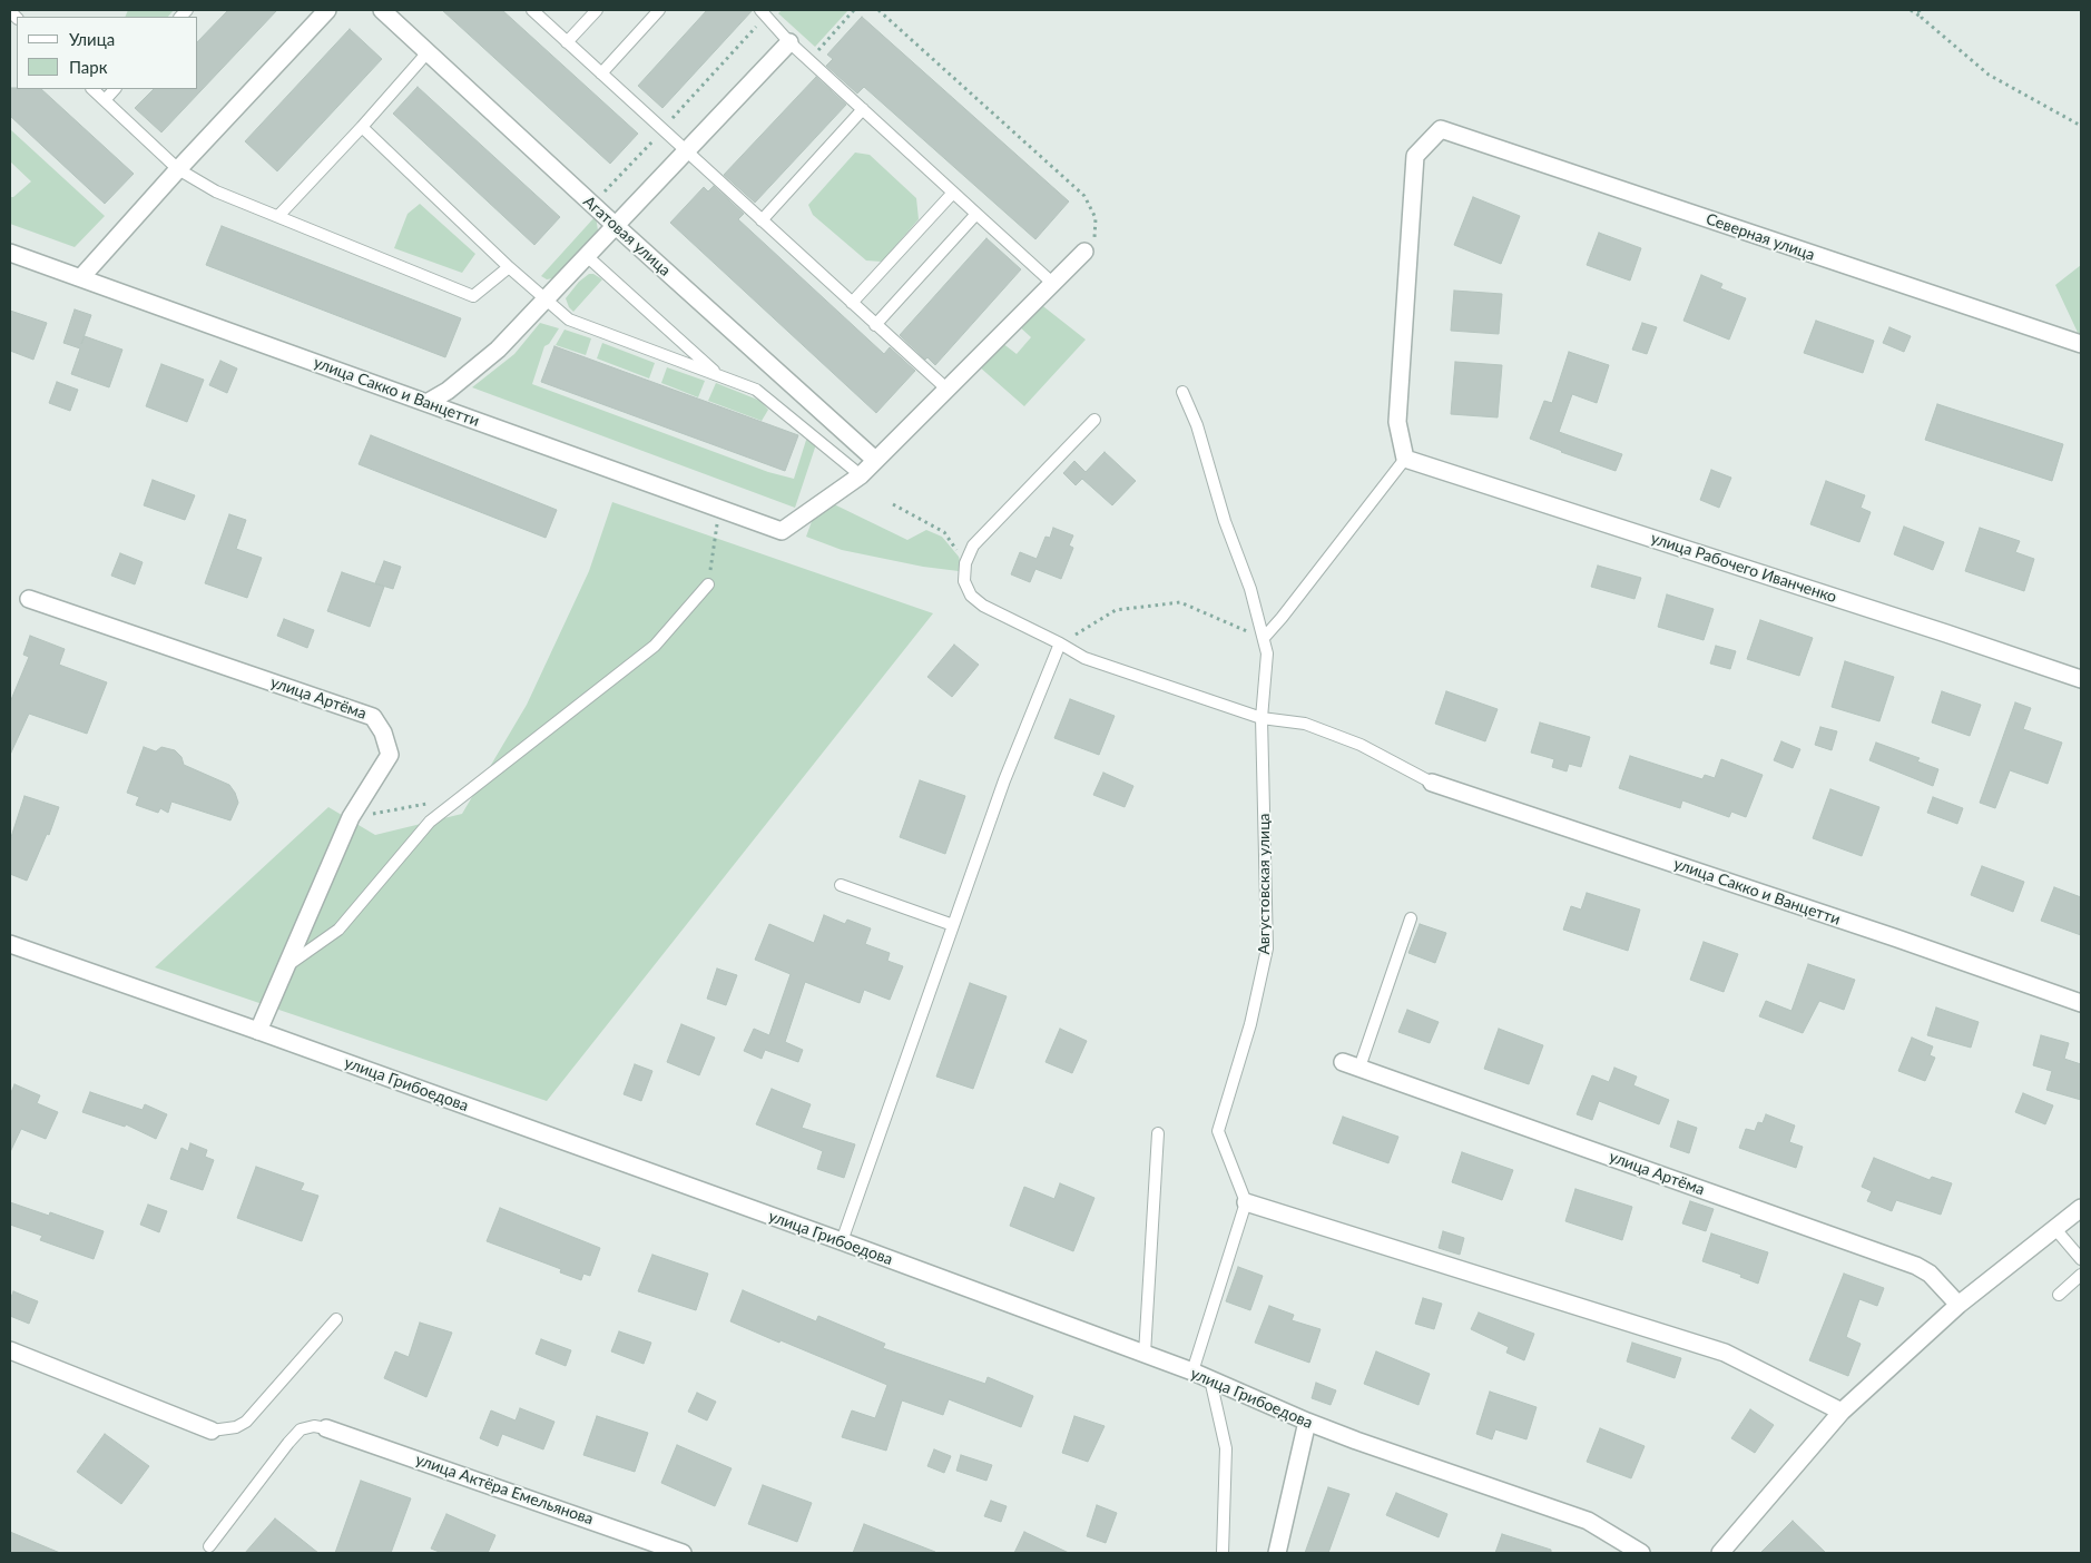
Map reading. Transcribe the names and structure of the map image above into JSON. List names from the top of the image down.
{
  "streets": {
    "street": [
      "Агатовая улица",
      "Северная улица",
      "улица Сакко и Ванцетти",
      "улица Рабочего Иванченко",
      "улица Артёма",
      "улица Грибоедова",
      "улица Актёра Емельянова"
    ],
    "lane": ["Августовская улица"]
  },
  "crossings": [
    ["Северная улица", "улица Рабочего Иванченко"],
    ["улица Артёма", "улица Грибоедова"]
  ],
  "legend": ["Улица", "Парк"]
}
